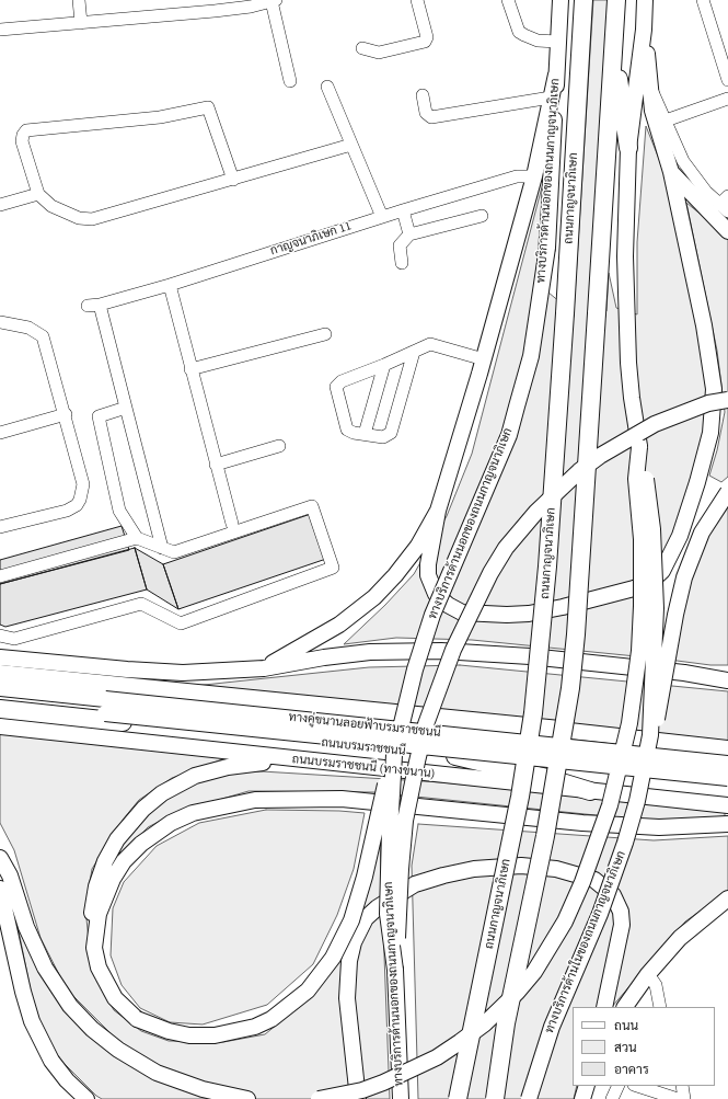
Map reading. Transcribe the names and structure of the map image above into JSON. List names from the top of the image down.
{
  "streets": {
    "highway": ["ถนนกาญจนาภิเษก", "ถนนบรมราชชนนี"],
    "main road": [
      "ทางบริการด้านนอกของถนนกาญจนาภิเษก",
      "ทางคู่ขนานลอยฟ้าบรมราชชนนี",
      "ถนนบรมราชชนนี (ทางขนาน)",
      "ทางบริการด้านในของถนนกาญจนาภิเษก"
    ],
    "street": ["กาญจนาภิเษก 11"]
  },
  "legend": ["ถนน", "สวน", "อาคาร"]
}
